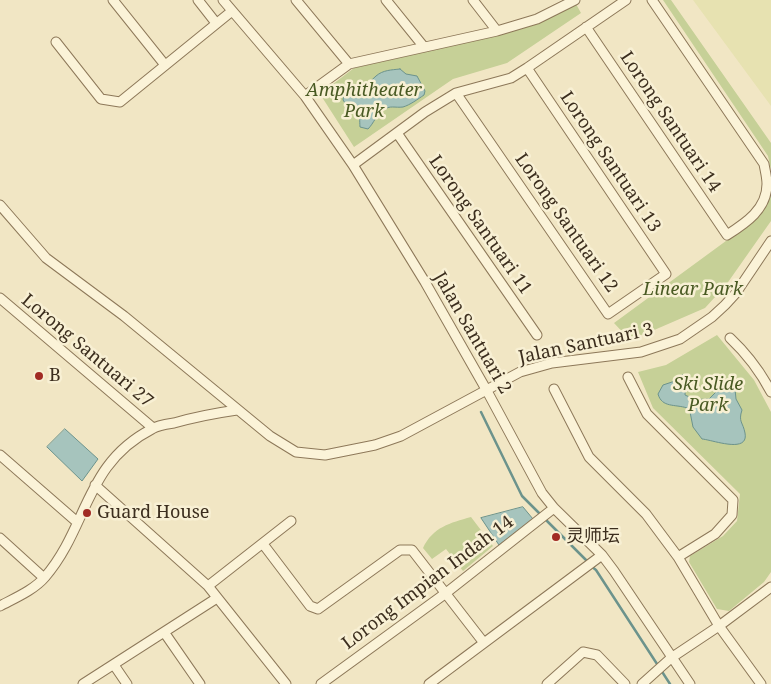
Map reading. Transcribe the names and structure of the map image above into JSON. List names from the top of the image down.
{
  "streets": {
    "street": [
      "Lorong Santuari 14",
      "Lorong Santuari 13",
      "Lorong Santuari 12",
      "Lorong Santuari 11",
      "Jalan Santuari 2",
      "Jalan Santuari 3",
      "Lorong Santuari 27",
      "Lorong Impian Indah 14"
    ]
  },
  "crossings": [
    ["Lorong Santuari 13", "Lorong Santuari 12"],
    ["Jalan Santuari 2", "Jalan Santuari 3"],
    ["Jalan Santuari 2", "Lorong Impian Indah 14"]
  ],
  "parks": ["Amphitheater Park", "Linear Park", "Ski Slide Park"],
  "places": ["B", "Guard House", "灵师坛"]
}
